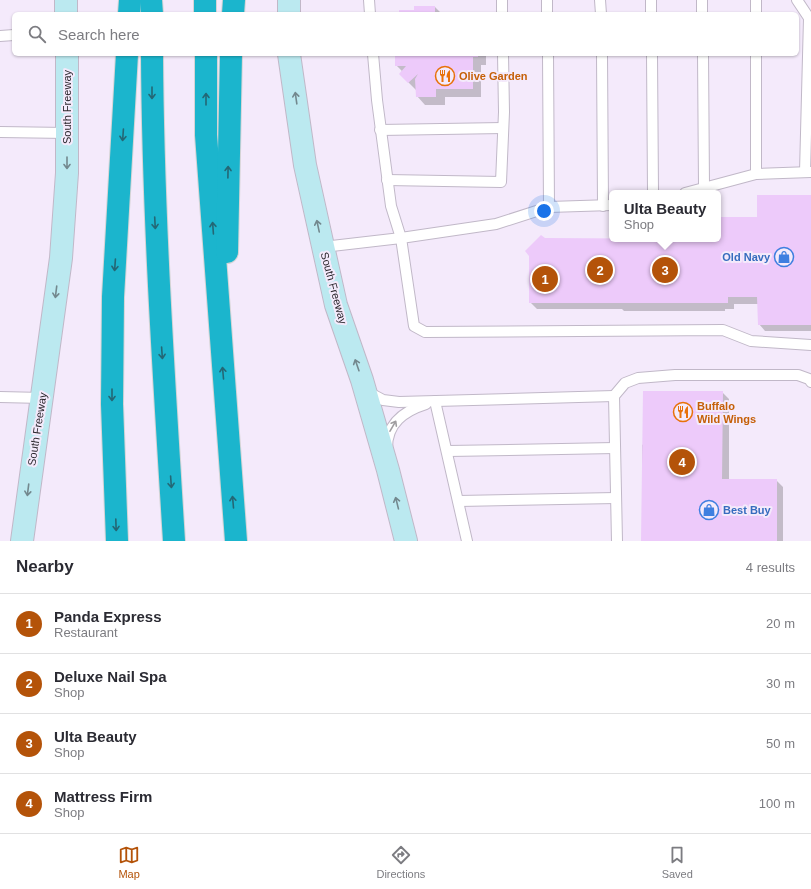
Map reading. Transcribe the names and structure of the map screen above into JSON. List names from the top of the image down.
{
  "streets": {
    "main road": ["South Freeway"]
  },
  "places": {
    "restaurant": ["Olive Garden", "Buffalo Wild Wings"],
    "shop": ["Old Navy", "Best Buy"]
  },
  "page": {
    "search": "Search here",
    "popup": ["Ulta Beauty", "Shop"],
    "pins": [
      "2",
      "3",
      "1",
      "4"
    ],
    "heading": ["Nearby", "4 results"],
    "list": [
      {
        "mark": "1",
        "name": "Panda Express",
        "note": "Restaurant",
        "value": "20 m"
      },
      {
        "mark": "2",
        "name": "Deluxe Nail Spa",
        "note": "Shop",
        "value": "30 m"
      },
      {
        "mark": "3",
        "name": "Ulta Beauty",
        "note": "Shop",
        "value": "50 m"
      },
      {
        "mark": "4",
        "name": "Mattress Firm",
        "note": "Shop",
        "value": "100 m"
      }
    ],
    "nav": ["Map", "Directions", "Saved"]
  }
}
